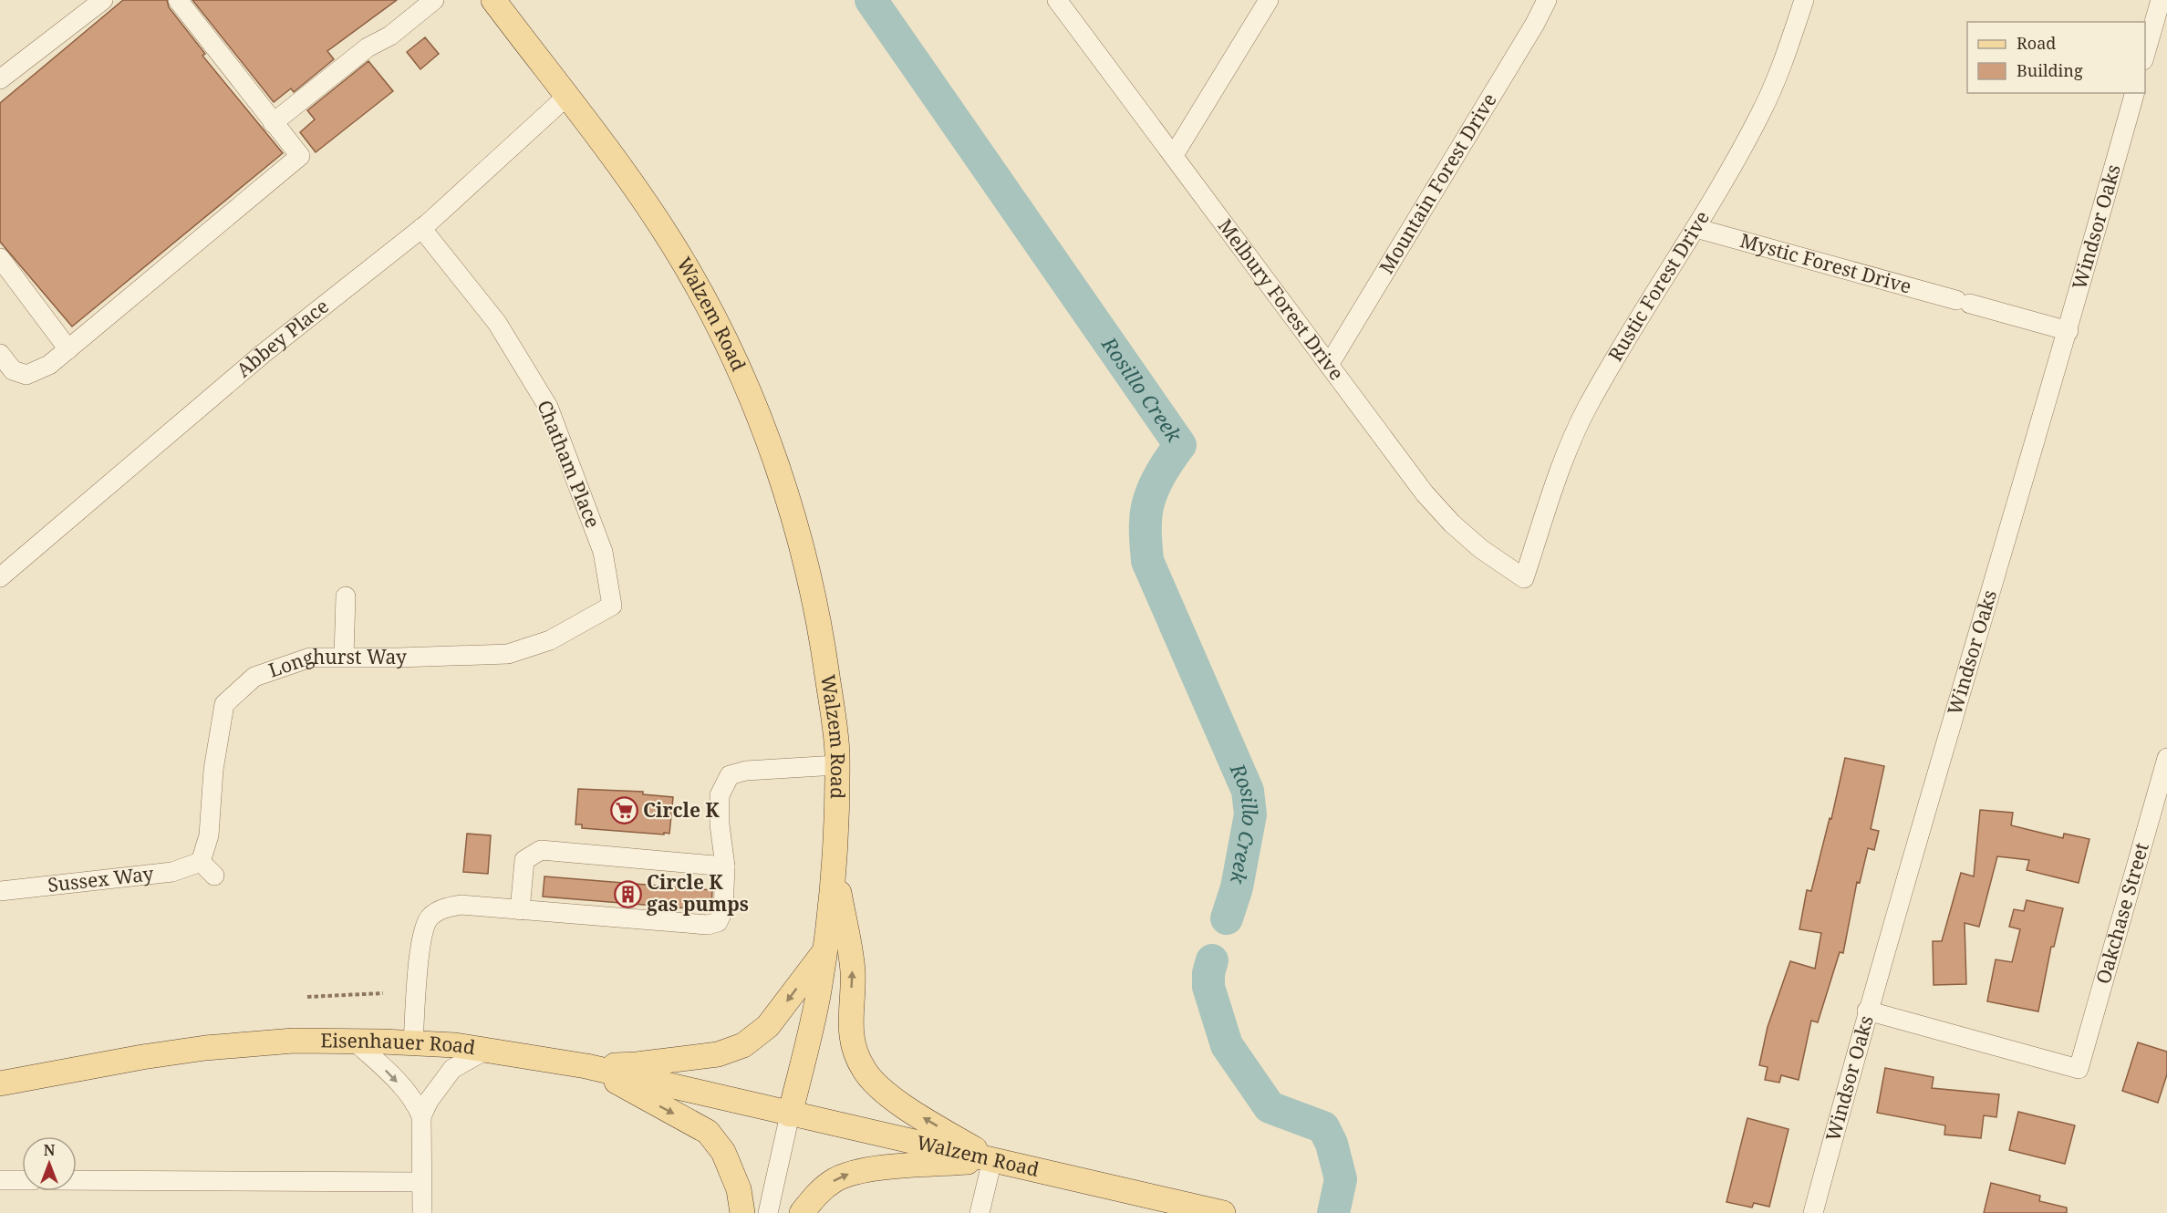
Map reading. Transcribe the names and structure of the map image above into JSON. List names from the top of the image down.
{
  "streets": {
    "main road": ["Walzem Road", "Eisenhauer Road"],
    "street": [
      "Mountain Forest Drive",
      "Windsor Oaks",
      "Mystic Forest Drive",
      "Rustic Forest Drive",
      "Melbury Forest Drive",
      "Abbey Place",
      "Chatham Place",
      "Longhurst Way",
      "Sussex Way",
      "Oakchase Street"
    ]
  },
  "crossings": [
    ["Mountain Forest Drive", "Melbury Forest Drive"],
    ["Windsor Oaks", "Mystic Forest Drive"],
    ["Windsor Oaks", "Oakchase Street"],
    ["Mystic Forest Drive", "Rustic Forest Drive"],
    ["Rustic Forest Drive", "Melbury Forest Drive"],
    ["Walzem Road", "Abbey Place"],
    ["Walzem Road", "Eisenhauer Road"],
    ["Abbey Place", "Chatham Place"],
    ["Chatham Place", "Longhurst Way"],
    ["Longhurst Way", "Sussex Way"]
  ],
  "water": ["Rosillo Creek"],
  "places": {
    "supermarket": ["Circle K"],
    "building": ["Circle K gas pumps"]
  },
  "legend": ["Road", "Building"],
  "north": "top"
}
